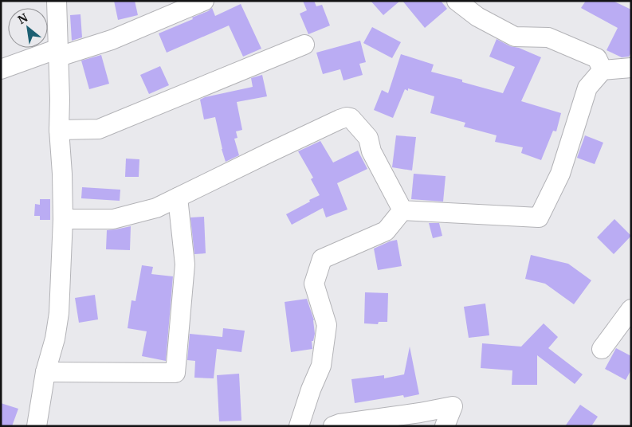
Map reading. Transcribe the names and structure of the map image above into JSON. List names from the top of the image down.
{
  "north": "top left"
}
